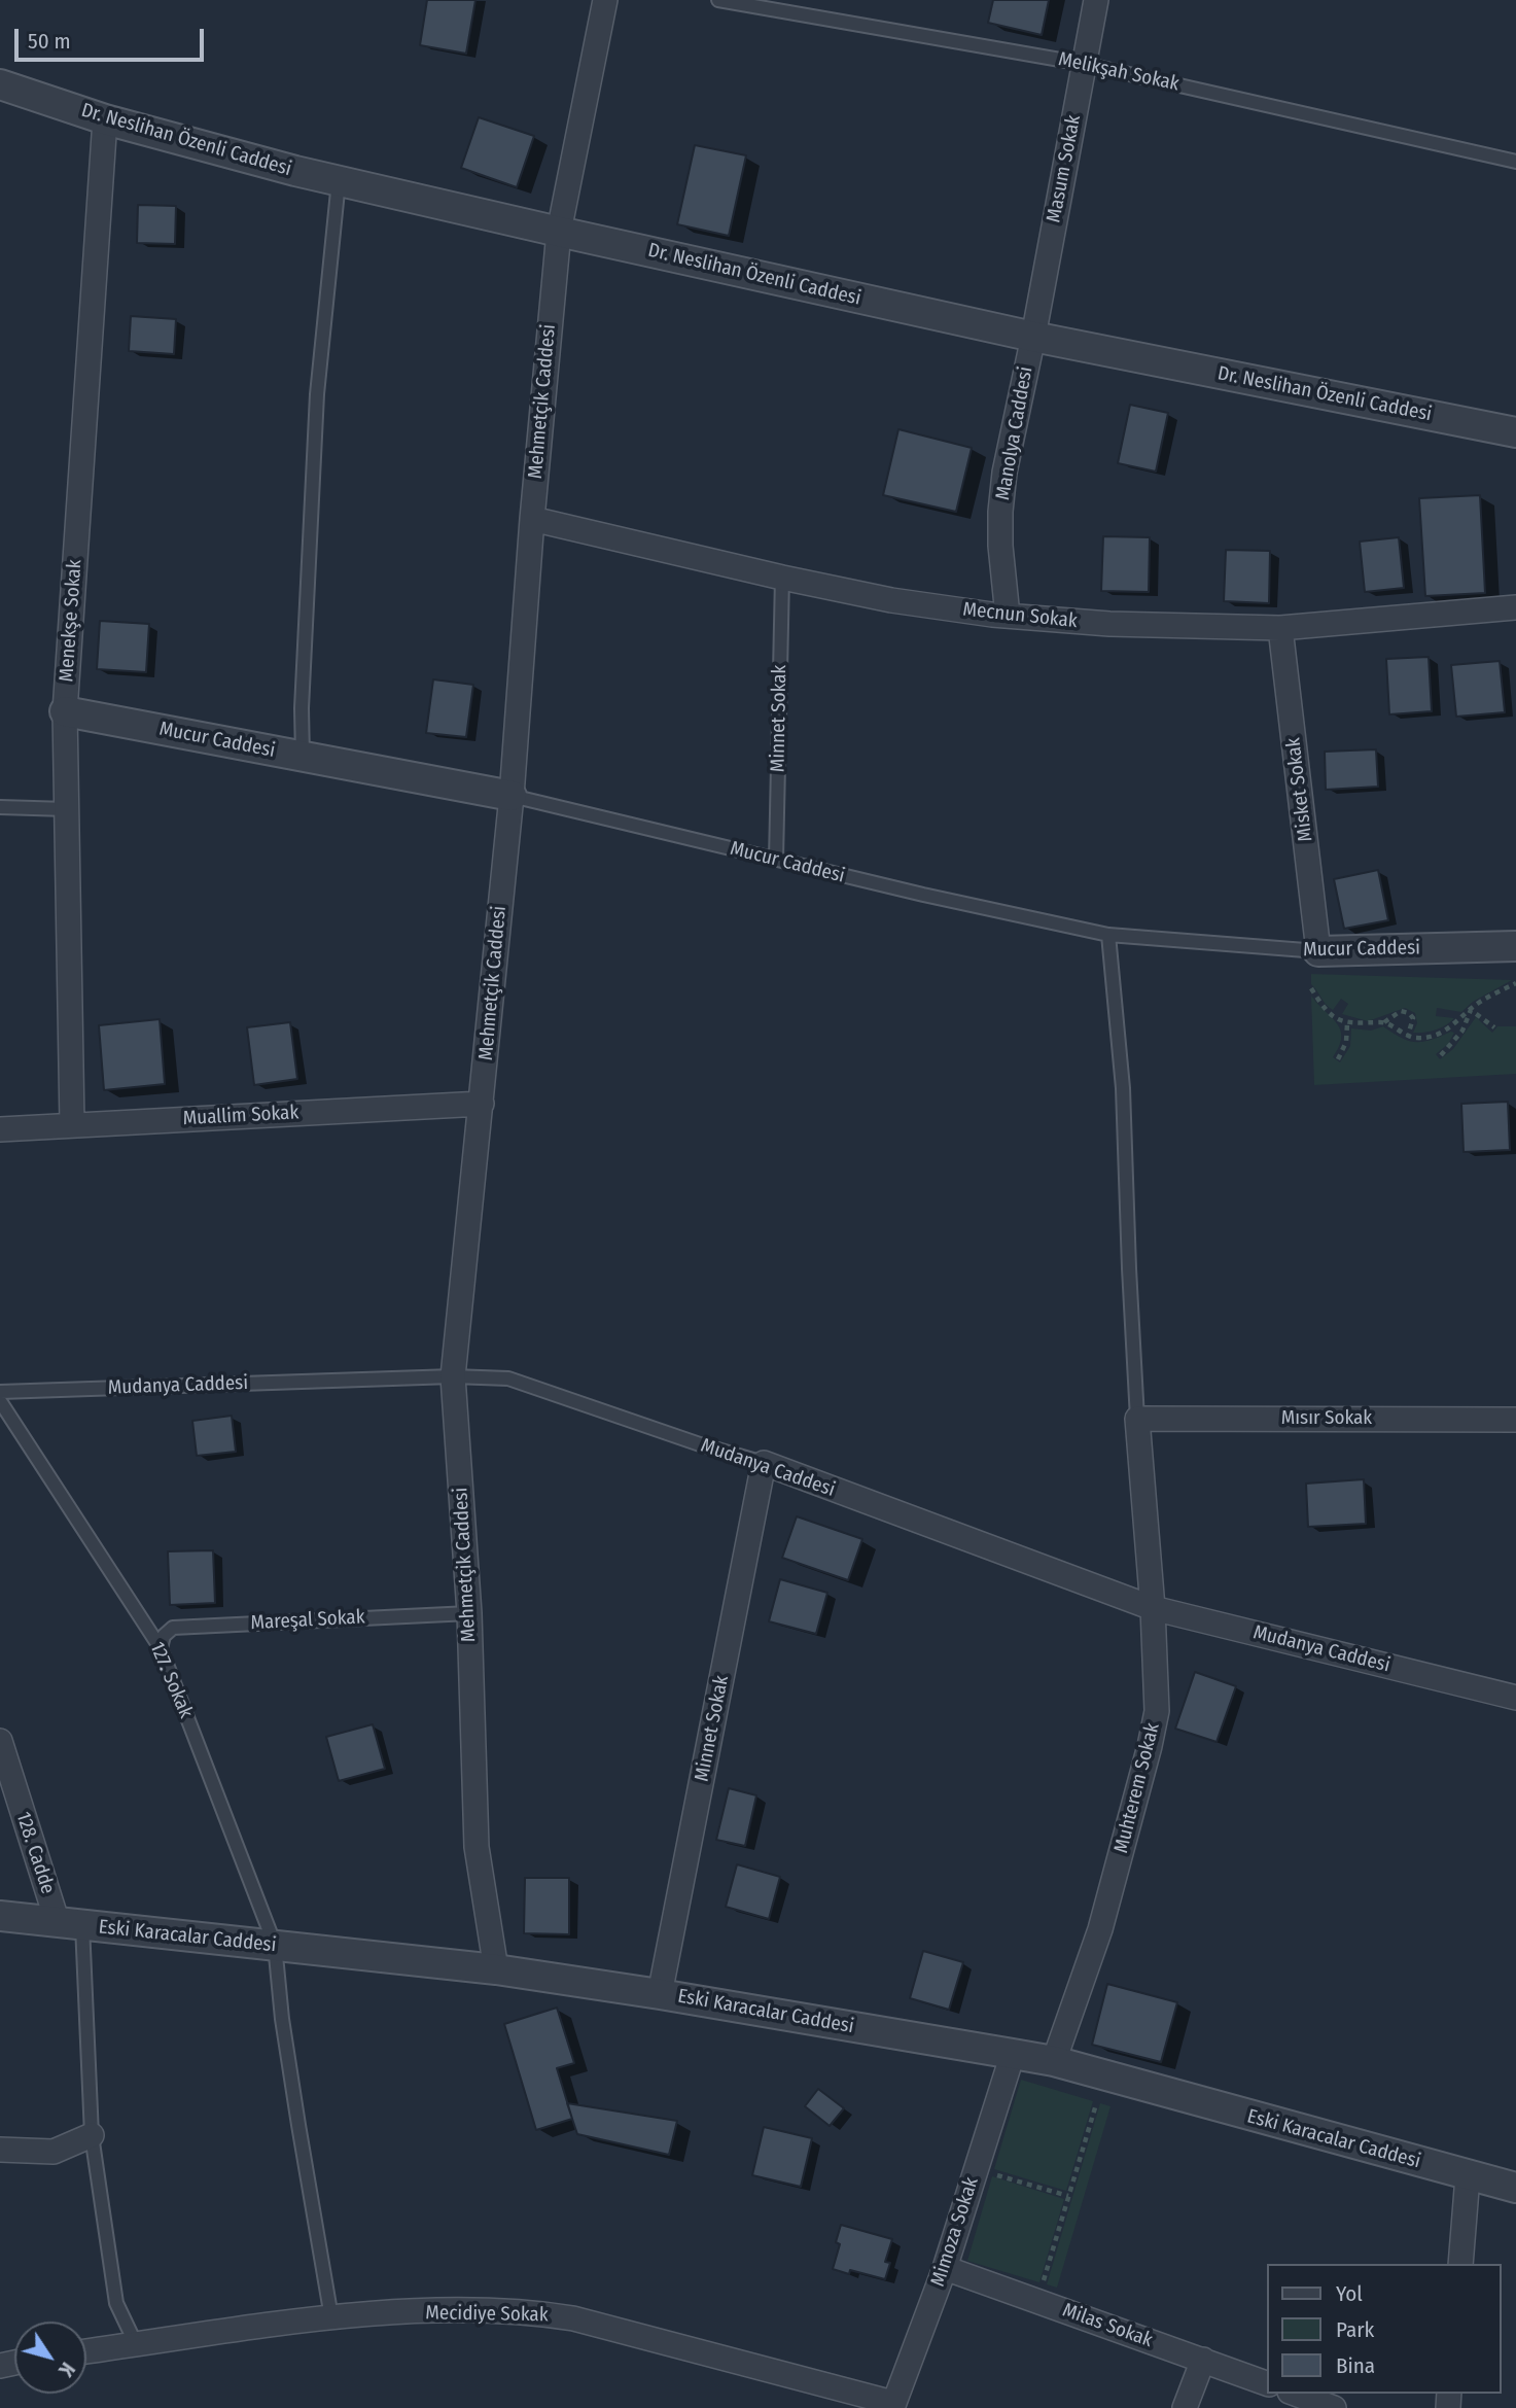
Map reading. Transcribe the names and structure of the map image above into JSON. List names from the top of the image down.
{
  "streets": {
    "street": [
      "Dr. Neslihan Özenli Caddesi",
      "Masum Sokak",
      "Mehmetçik Caddesi",
      "Manolya Caddesi",
      "Mecnun Sokak",
      "Menekşe Sokak",
      "Minnet Sokak",
      "Mucur Caddesi",
      "Misket Sokak",
      "Muallim Sokak",
      "Mudanya Caddesi",
      "Mısır Sokak",
      "Muhterem Sokak",
      "128. Cadde",
      "Eski Karacalar Caddesi",
      "Mimoza Sokak",
      "Mecidiye Sokak",
      "Milas Sokak"
    ],
    "lane": ["Melikşah Sokak", "Mareşal Sokak", "127. Sokak"]
  },
  "crossings": [
    ["Melikşah Sokak", "Masum Sokak"],
    ["Dr. Neslihan Özenli Caddesi", "Masum Sokak"],
    ["Dr. Neslihan Özenli Caddesi", "Mehmetçik Caddesi"],
    ["Dr. Neslihan Özenli Caddesi", "Manolya Caddesi"],
    ["Dr. Neslihan Özenli Caddesi", "Menekşe Sokak"],
    ["Masum Sokak", "Manolya Caddesi"],
    ["Mehmetçik Caddesi", "Mecnun Sokak"],
    ["Mehmetçik Caddesi", "Mucur Caddesi"],
    ["Mehmetçik Caddesi", "Muallim Sokak"],
    ["Mehmetçik Caddesi", "Mudanya Caddesi"],
    ["Mehmetçik Caddesi", "Mareşal Sokak"],
    ["Mehmetçik Caddesi", "Eski Karacalar Caddesi"],
    ["Manolya Caddesi", "Mecnun Sokak"],
    ["Mecnun Sokak", "Minnet Sokak"],
    ["Mecnun Sokak", "Misket Sokak"],
    ["Menekşe Sokak", "Mucur Caddesi"],
    ["Menekşe Sokak", "Muallim Sokak"],
    ["Minnet Sokak", "Mucur Caddesi"],
    ["Minnet Sokak", "Mudanya Caddesi"],
    ["Minnet Sokak", "Eski Karacalar Caddesi"],
    ["Mucur Caddesi", "Misket Sokak"],
    ["Mudanya Caddesi", "Muhterem Sokak"],
    ["Mısır Sokak", "Muhterem Sokak"],
    ["Mareşal Sokak", "127. Sokak"],
    ["127. Sokak", "Eski Karacalar Caddesi"],
    ["127. Sokak", "Mecidiye Sokak"],
    ["Muhterem Sokak", "Eski Karacalar Caddesi"],
    ["128. Cadde", "Eski Karacalar Caddesi"],
    ["Eski Karacalar Caddesi", "Mimoza Sokak"],
    ["Mimoza Sokak", "Mecidiye Sokak"],
    ["Mimoza Sokak", "Milas Sokak"]
  ],
  "legend": ["Yol", "Park", "Bina"],
  "scale_bar": "50 m",
  "north": "bottom right"
}
